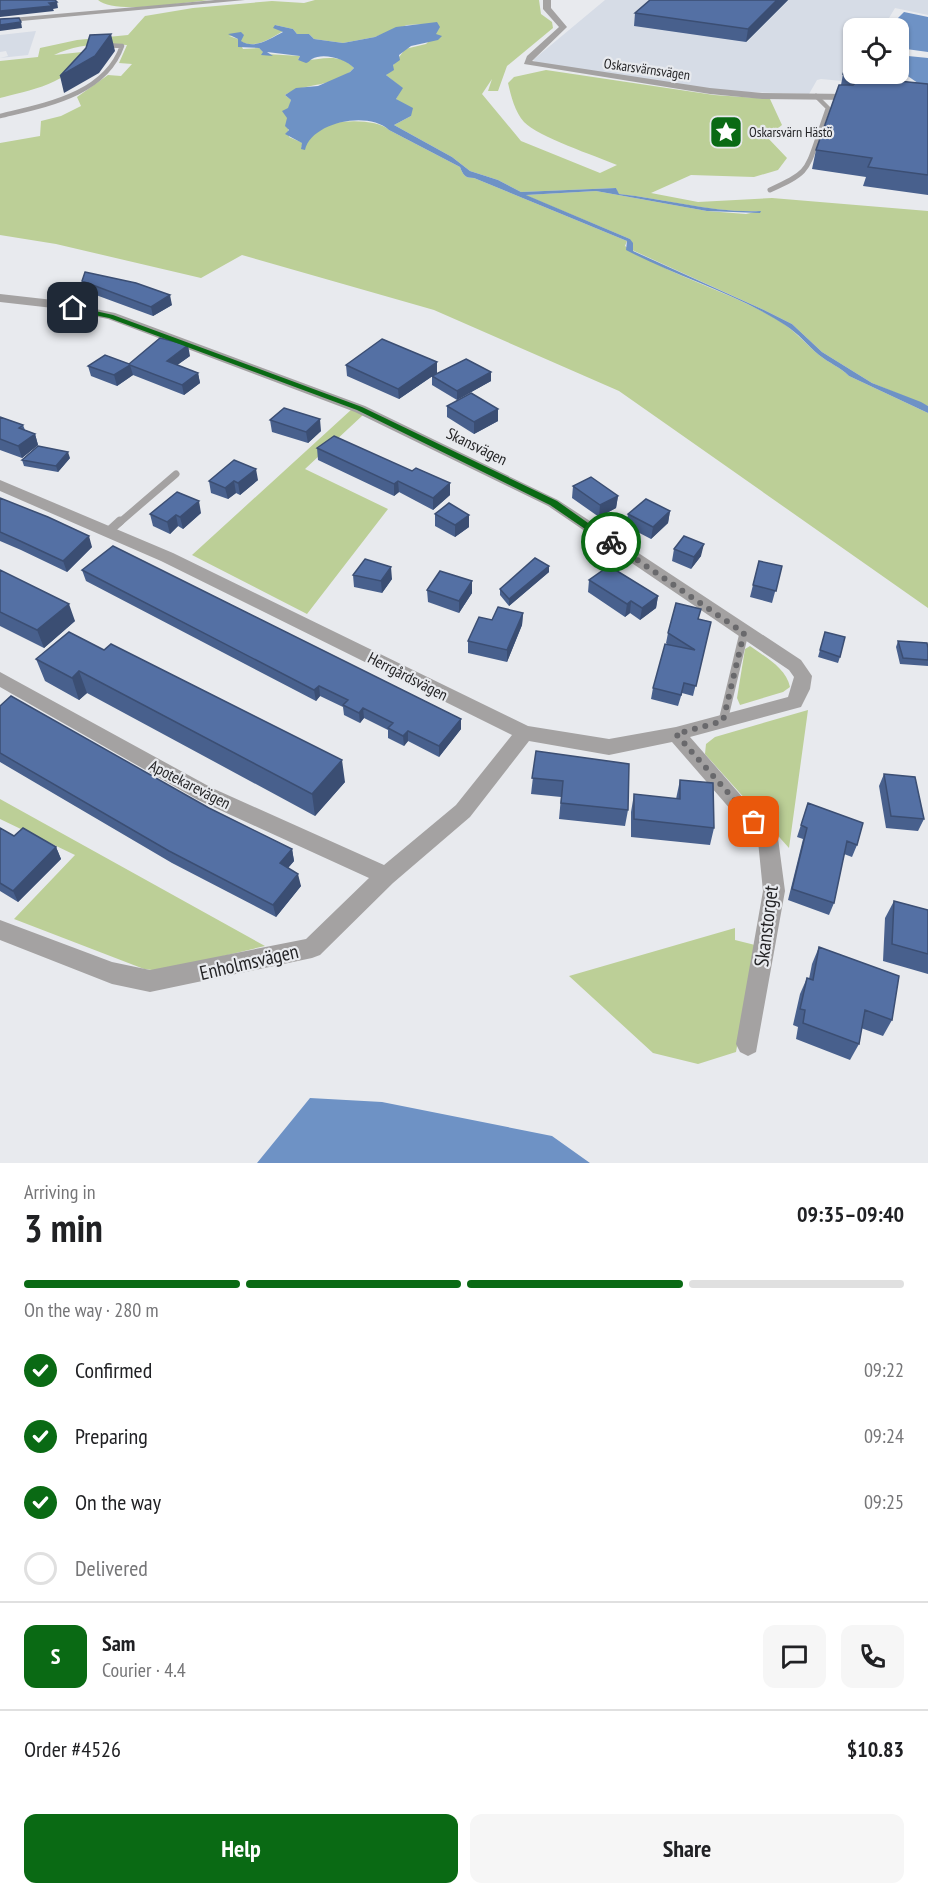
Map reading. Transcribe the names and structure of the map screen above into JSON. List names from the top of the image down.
{
  "streets": {
    "street": [
      "Oskarsvärnsvägen",
      "Skansvägen",
      "Herrgårdsvägen",
      "Apotekarevägen",
      "Skanstorget",
      "Enholmsvägen"
    ]
  },
  "crossings": [
    ["Skansvägen", "Herrgårdsvägen"],
    ["Herrgårdsvägen", "Skanstorget"],
    ["Herrgårdsvägen", "Enholmsvägen"],
    ["Apotekarevägen", "Enholmsvägen"]
  ],
  "places": {
    "place": ["Oskarsvärn Hästö"]
  },
  "page": {
    "heading": ["3 min", "Arriving in", "09:35–09:40"],
    "panel": [
      "Sam",
      "Courier · 4.4",
      "Order #4526",
      "$10.83"
    ],
    "bar": "On the way · 280 m",
    "list": [
      ["Confirmed", "09:22"],
      ["Preparing", "09:24"],
      ["On the way", "09:25"],
      "Delivered"
    ],
    "round": "S",
    "buttons": ["Help", "Share"]
  }
}
